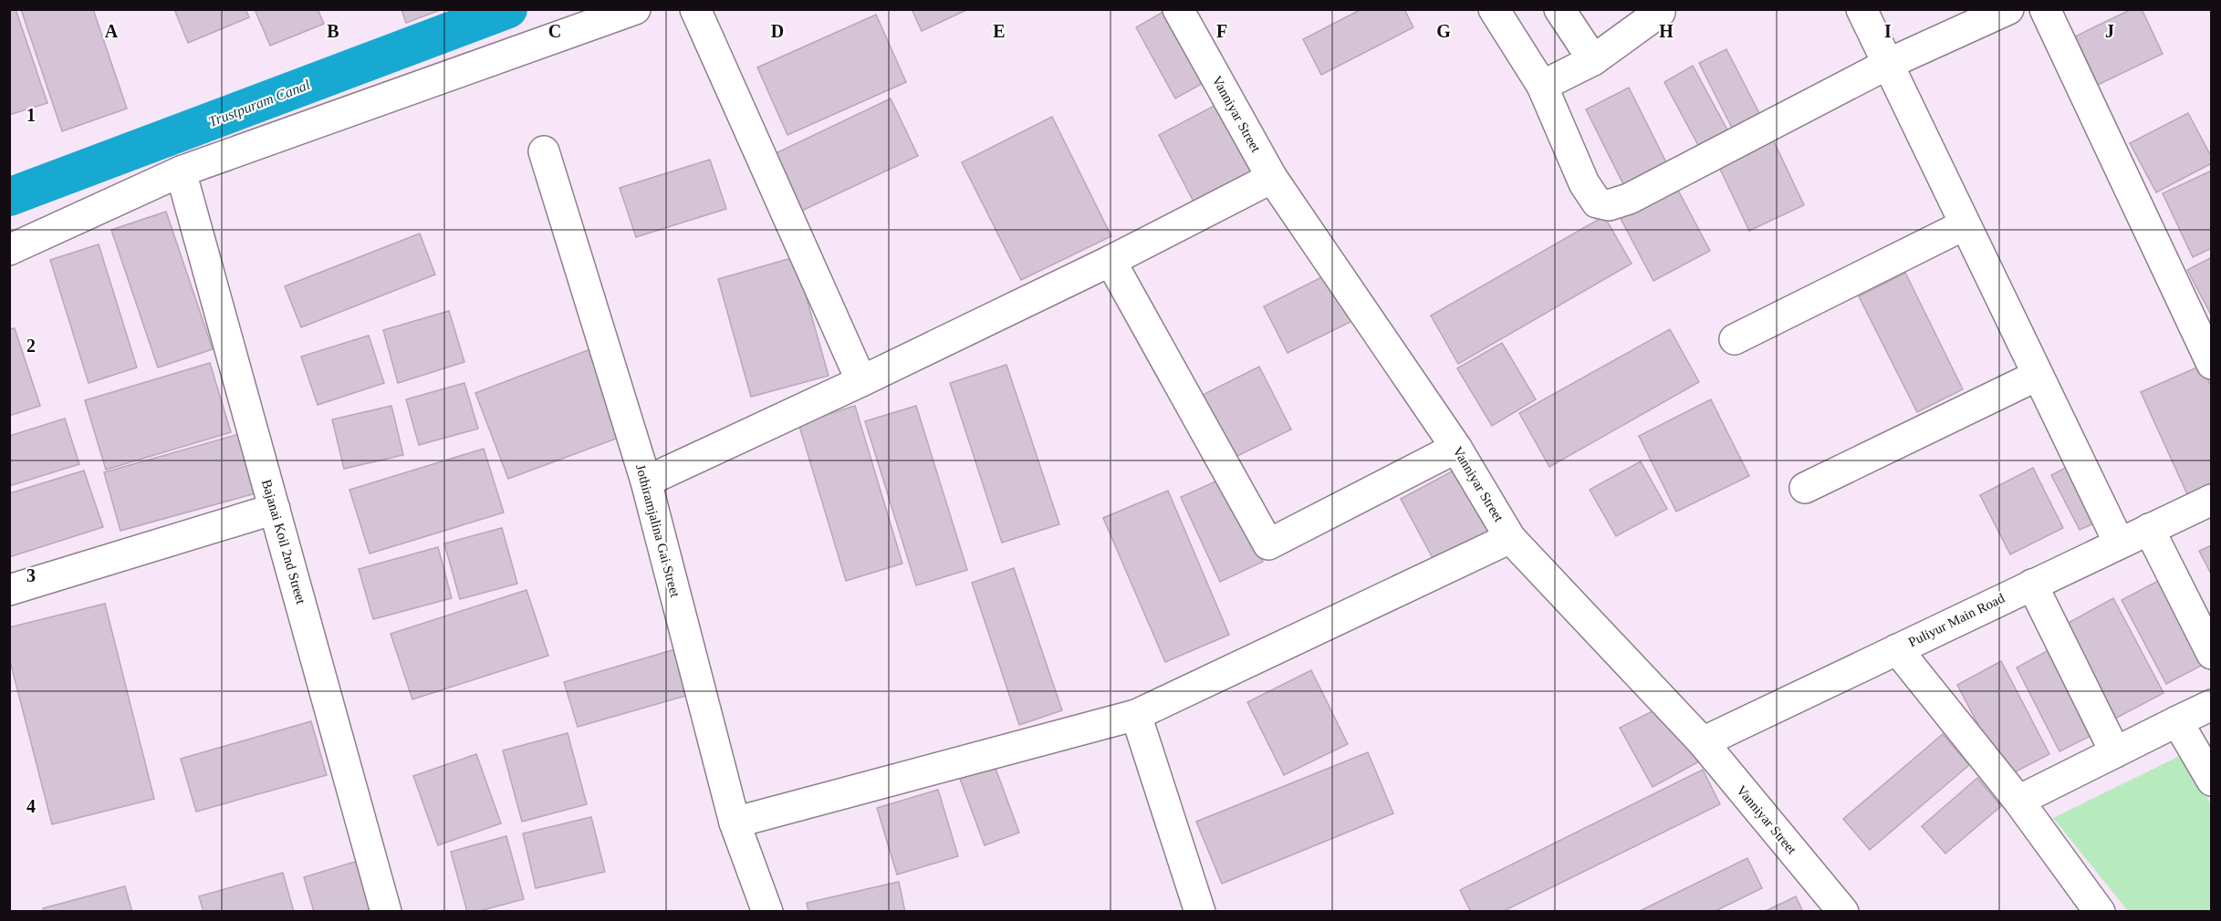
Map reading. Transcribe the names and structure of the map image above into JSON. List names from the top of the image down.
{
  "streets": {
    "street": [
      "Vanniyar Street",
      "Jothiramjalina Gai Street",
      "Bajanai Koil 2nd Street",
      "Puliyur Main Road"
    ]
  },
  "crossings": [
    ["Vanniyar Street", "Puliyur Main Road"]
  ],
  "water": ["Trustpuram Canal"],
  "grid": {
    "columns": [
      "A",
      "B",
      "C",
      "D",
      "E",
      "F",
      "G",
      "H",
      "I",
      "J"
    ],
    "rows": [
      "1",
      "2",
      "3",
      "4"
    ]
  }
}
